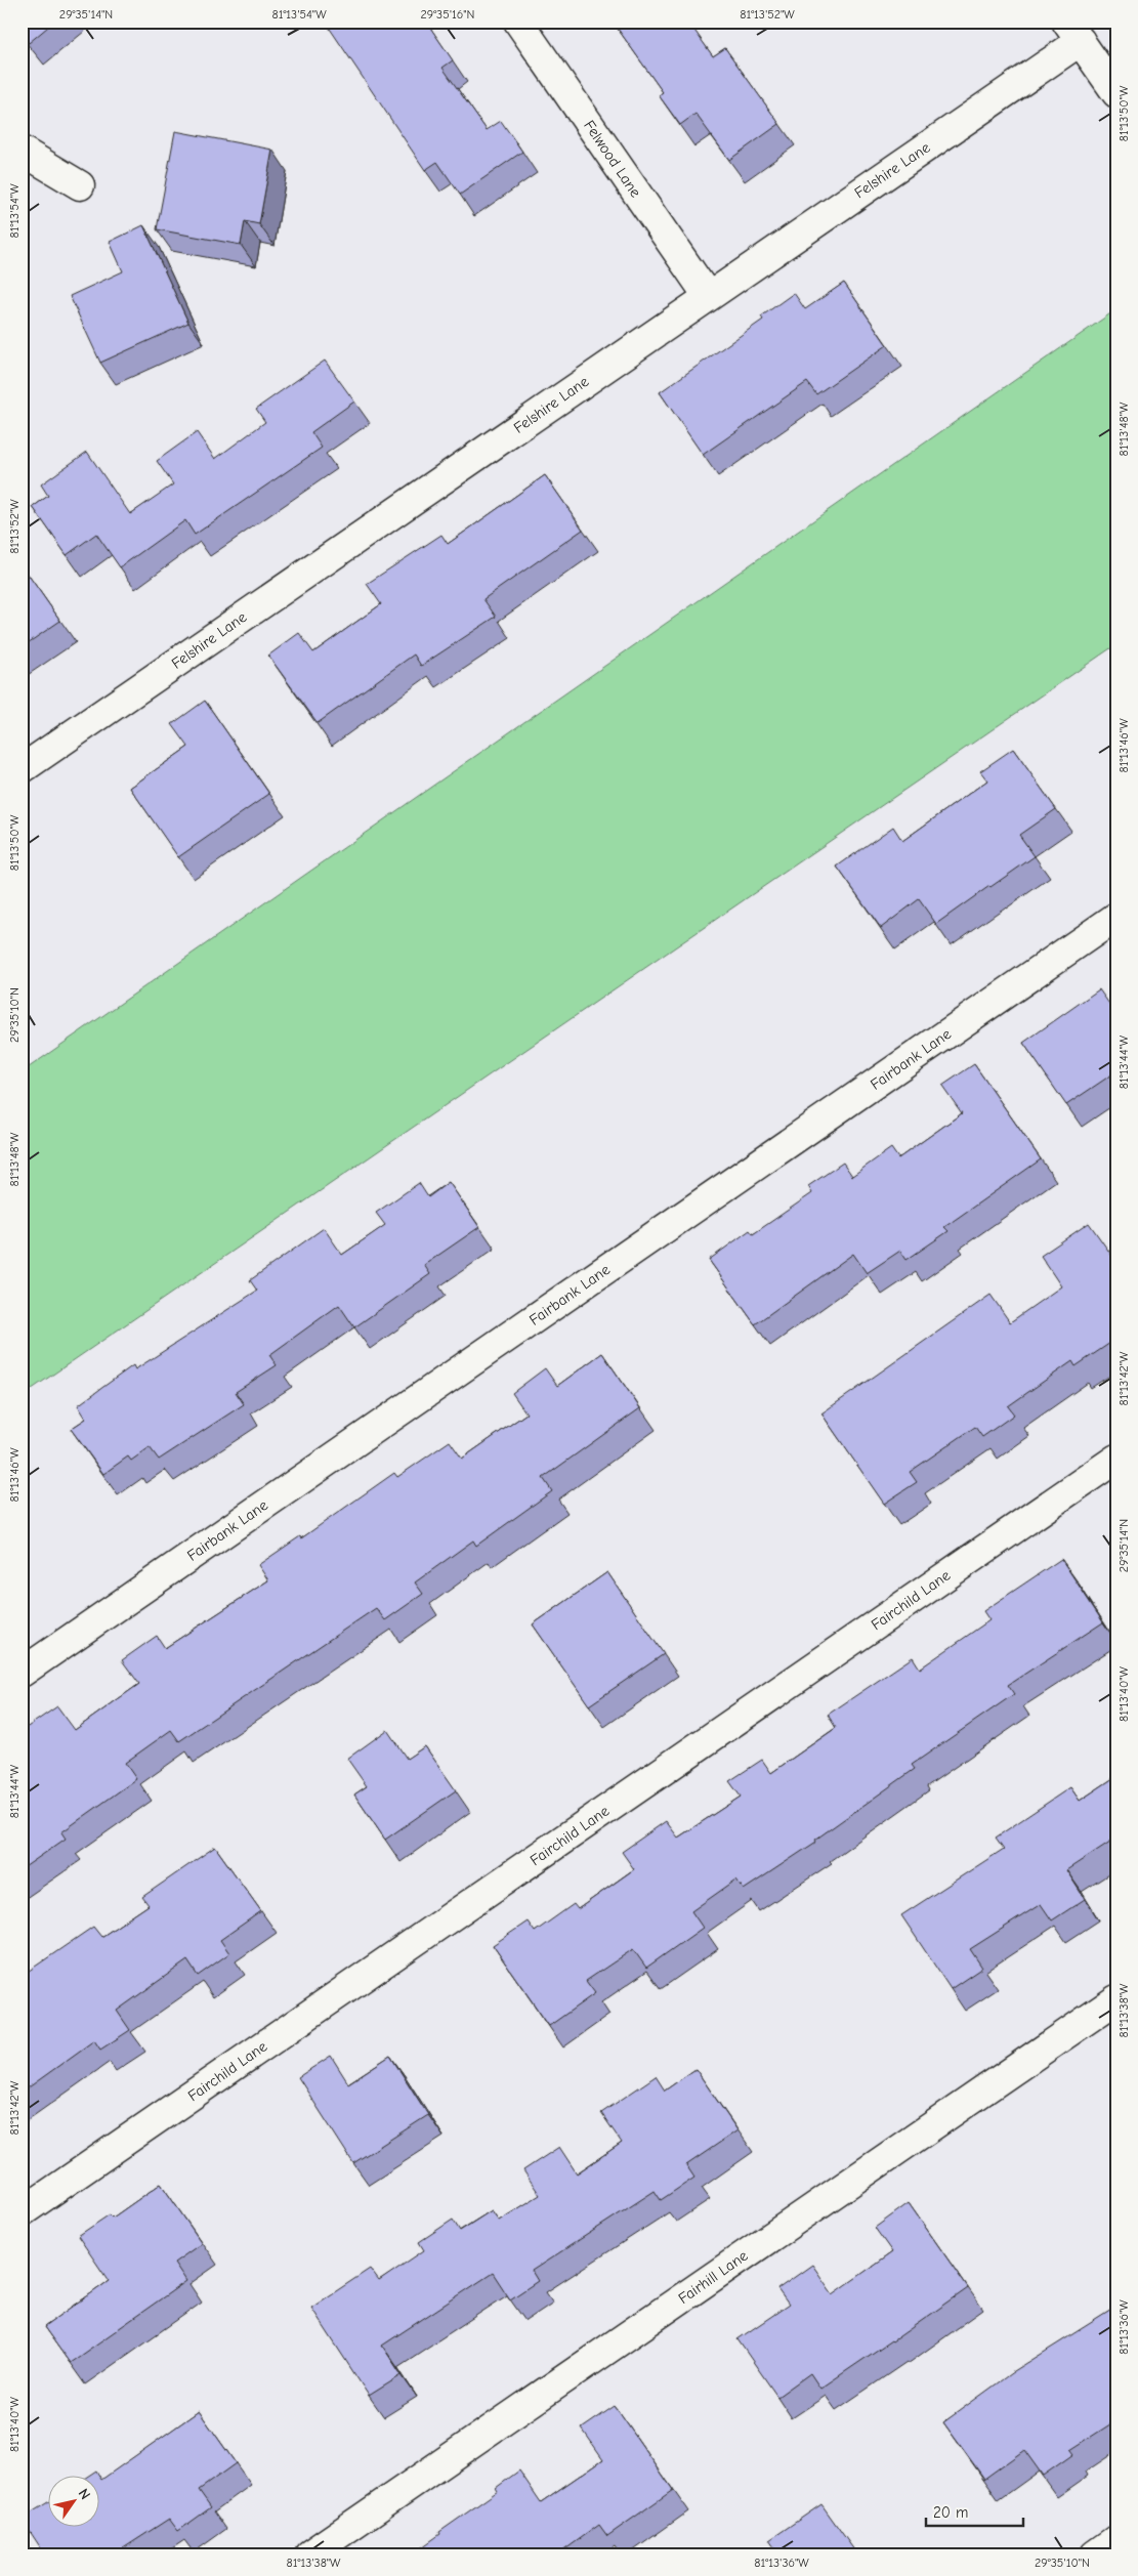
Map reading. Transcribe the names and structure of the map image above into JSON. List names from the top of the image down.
{
  "streets": {
    "street": [
      "Felwood Lane",
      "Felshire Lane",
      "Fairbank Lane",
      "Fairchild Lane",
      "Fairhill Lane"
    ]
  },
  "crossings": [
    ["Felwood Lane", "Felshire Lane"]
  ],
  "scale_bar": "20 m",
  "north": "top right",
  "coordinates": [
    "29°35'14\"N",
    "81°13'54\"W",
    "29°35'16\"N",
    "81°13'52\"W",
    "81°13'50\"W",
    "81°13'48\"W",
    "81°13'46\"W",
    "29°35'10\"N",
    "81°13'44\"W",
    "81°13'42\"W",
    "81°13'40\"W",
    "81°13'38\"W",
    "81°13'36\"W"
  ]
}
